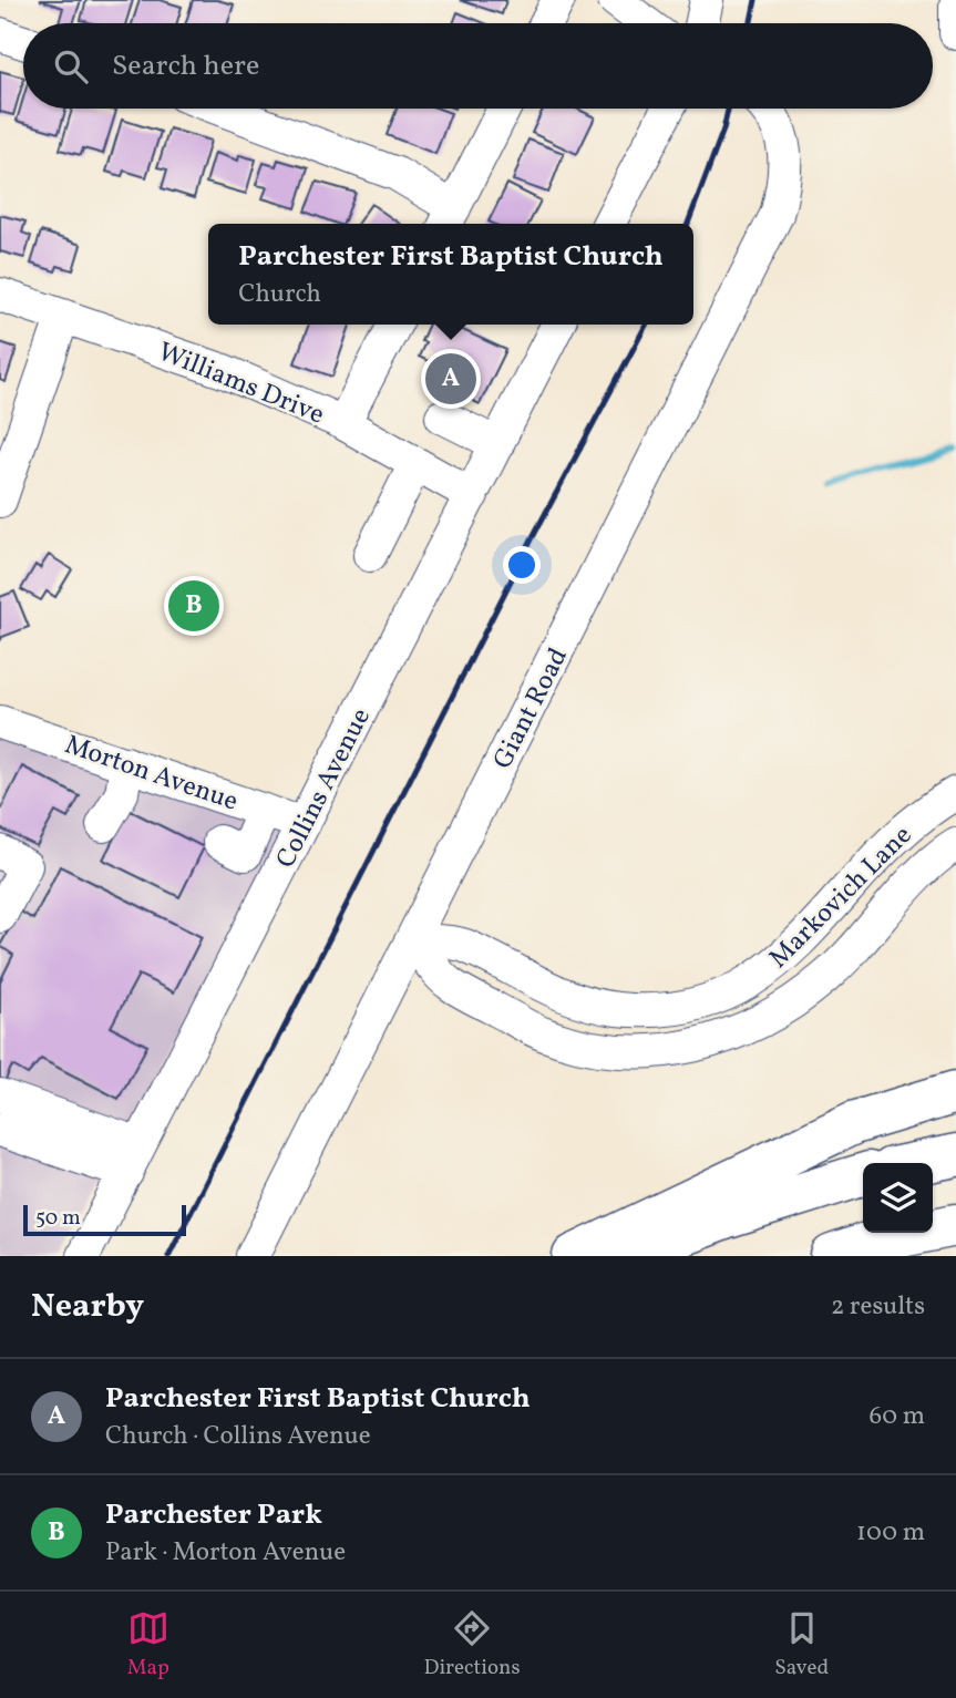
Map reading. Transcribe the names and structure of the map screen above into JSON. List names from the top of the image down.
{
  "streets": {
    "street": [
      "Williams Drive",
      "Giant Road",
      "Morton Avenue",
      "Collins Avenue",
      "Markovich Lane"
    ]
  },
  "crossings": [
    ["Williams Drive", "Collins Avenue"],
    ["Giant Road", "Markovich Lane"],
    ["Morton Avenue", "Collins Avenue"]
  ],
  "scale_bar": "50 m",
  "page": {
    "search": "Search here",
    "popup": ["Parchester First Baptist Church", "Church"],
    "pins": ["A", "B"],
    "scale": "50 m",
    "heading": ["Nearby", "2 results"],
    "list": [
      {
        "mark": "A",
        "name": "Parchester First Baptist Church",
        "note": "Church · Collins Avenue",
        "value": "60 m"
      },
      {
        "mark": "B",
        "name": "Parchester Park",
        "note": "Park · Morton Avenue",
        "value": "100 m"
      }
    ],
    "nav": ["Map", "Directions", "Saved"]
  }
}
